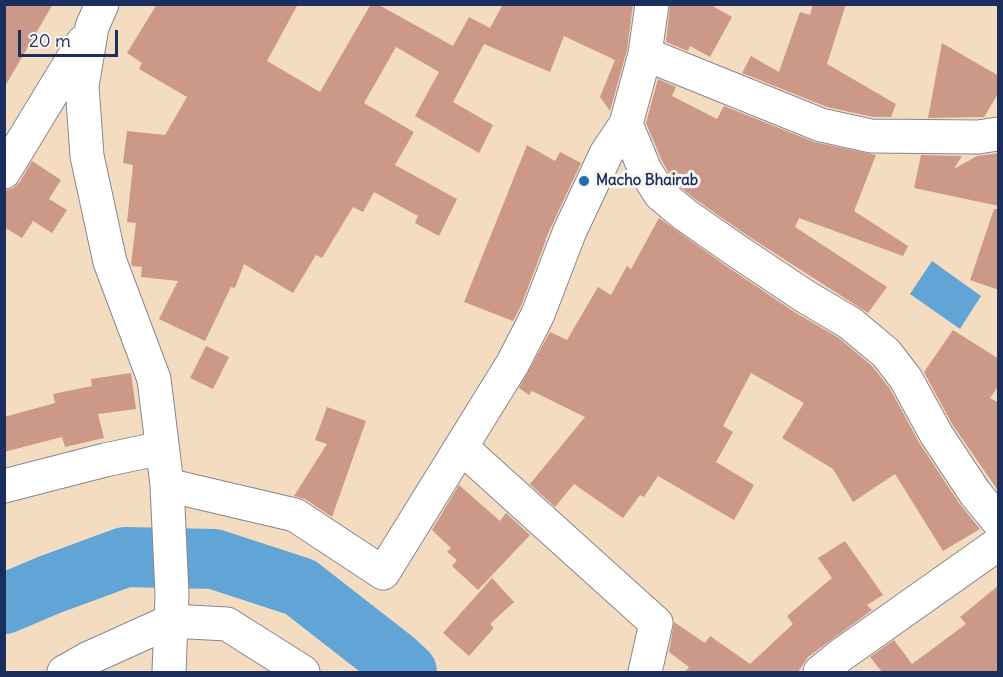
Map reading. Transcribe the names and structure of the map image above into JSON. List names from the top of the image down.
{
  "places": ["Macho Bhairab"],
  "scale_bar": "20 m"
}
